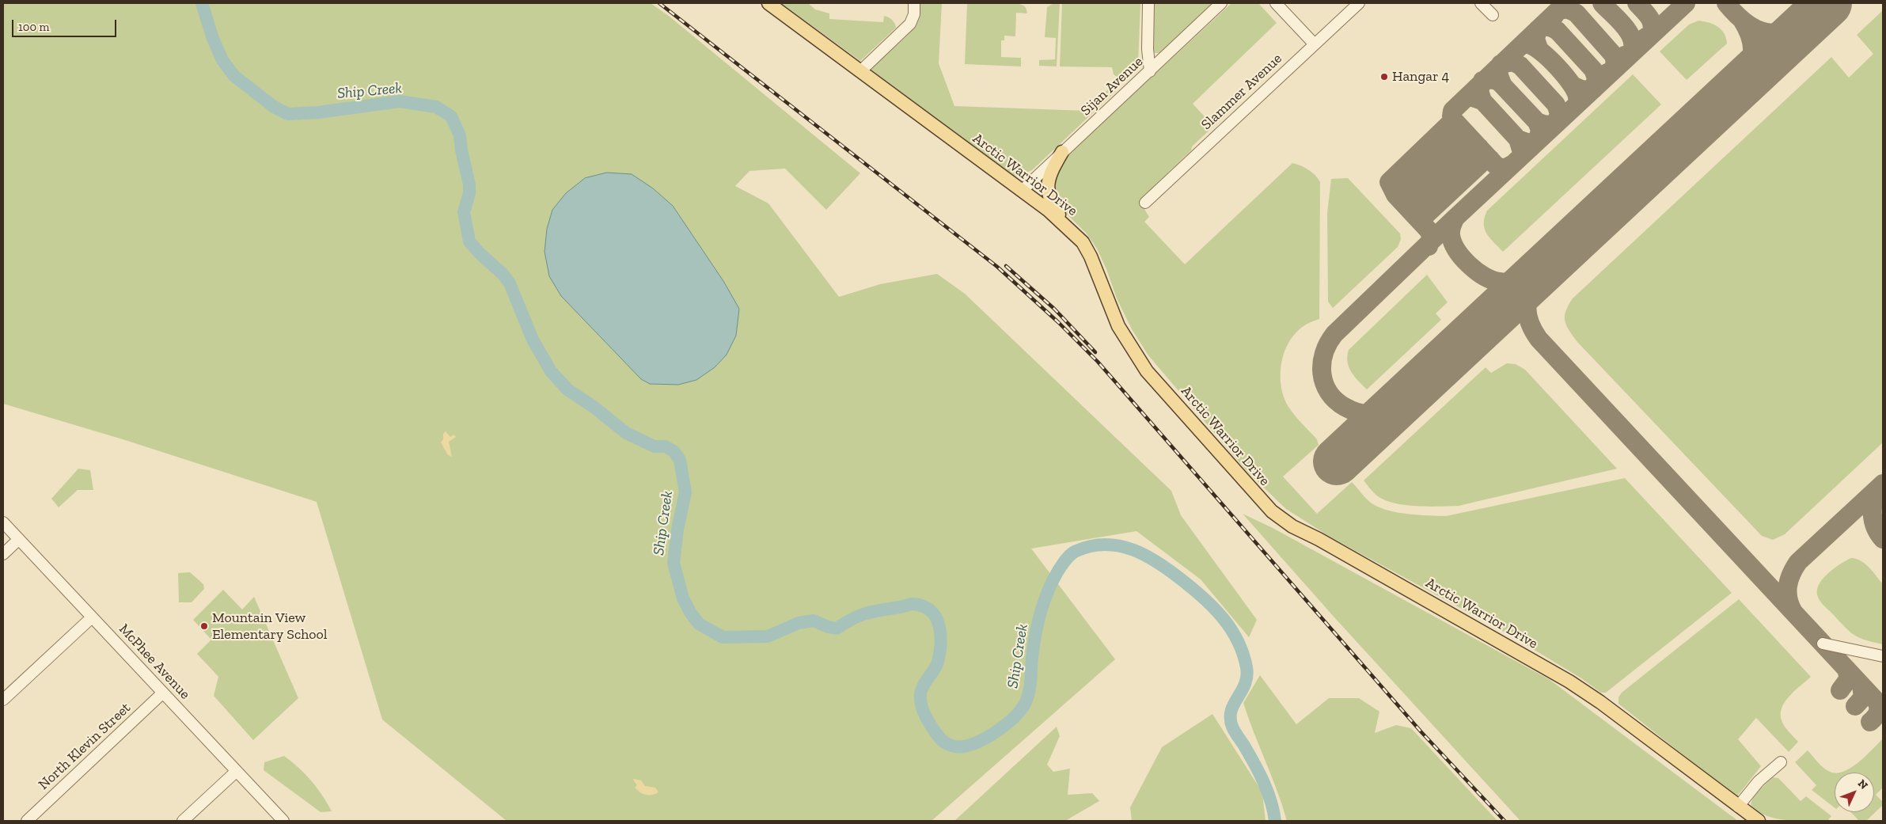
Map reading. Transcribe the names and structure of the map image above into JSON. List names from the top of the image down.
{
  "streets": {
    "main road": ["Arctic Warrior Drive"],
    "street": [
      "Sijan Avenue",
      "Slammer Avenue",
      "McPhee Avenue",
      "North Klevin Street"
    ]
  },
  "crossings": [
    ["Sijan Avenue", "Arctic Warrior Drive"],
    ["McPhee Avenue", "North Klevin Street"]
  ],
  "water": ["Ship Creek"],
  "places": ["Hangar 4", "Mountain View Elementary School"],
  "scale_bar": "100 m",
  "north": "top right"
}
